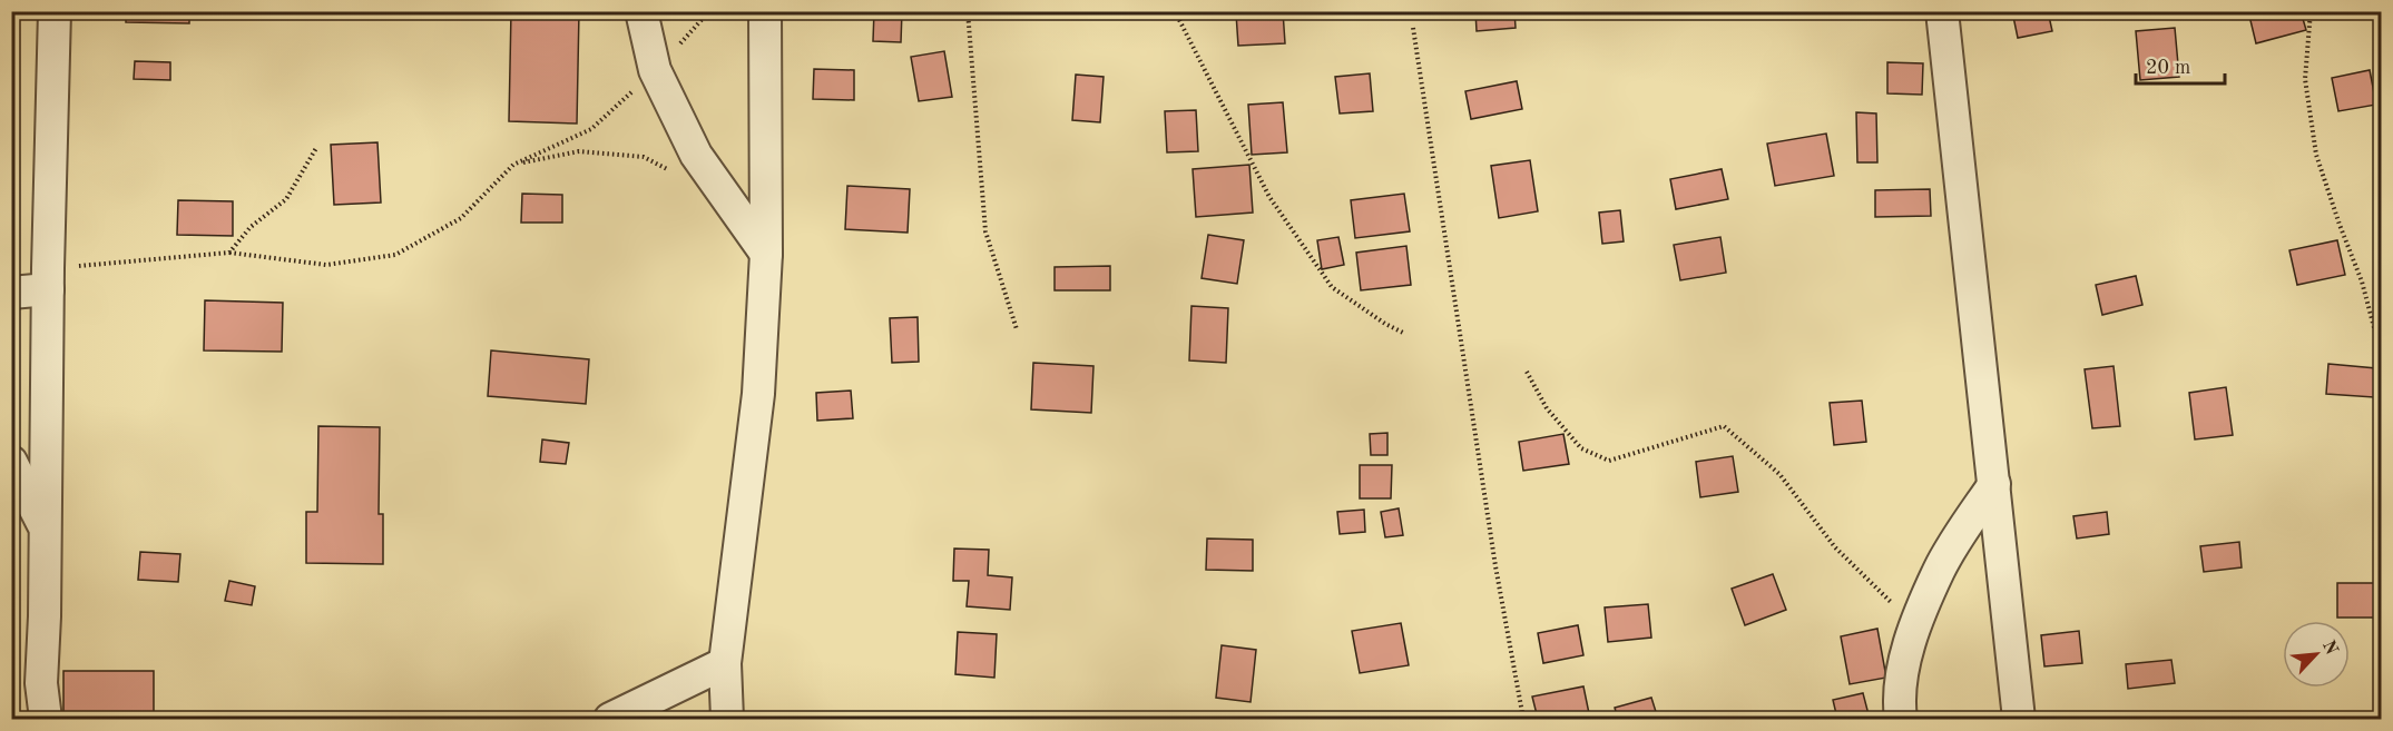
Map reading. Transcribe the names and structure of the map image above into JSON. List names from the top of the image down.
{
  "scale_bar": "20 m",
  "north": "top right"
}
